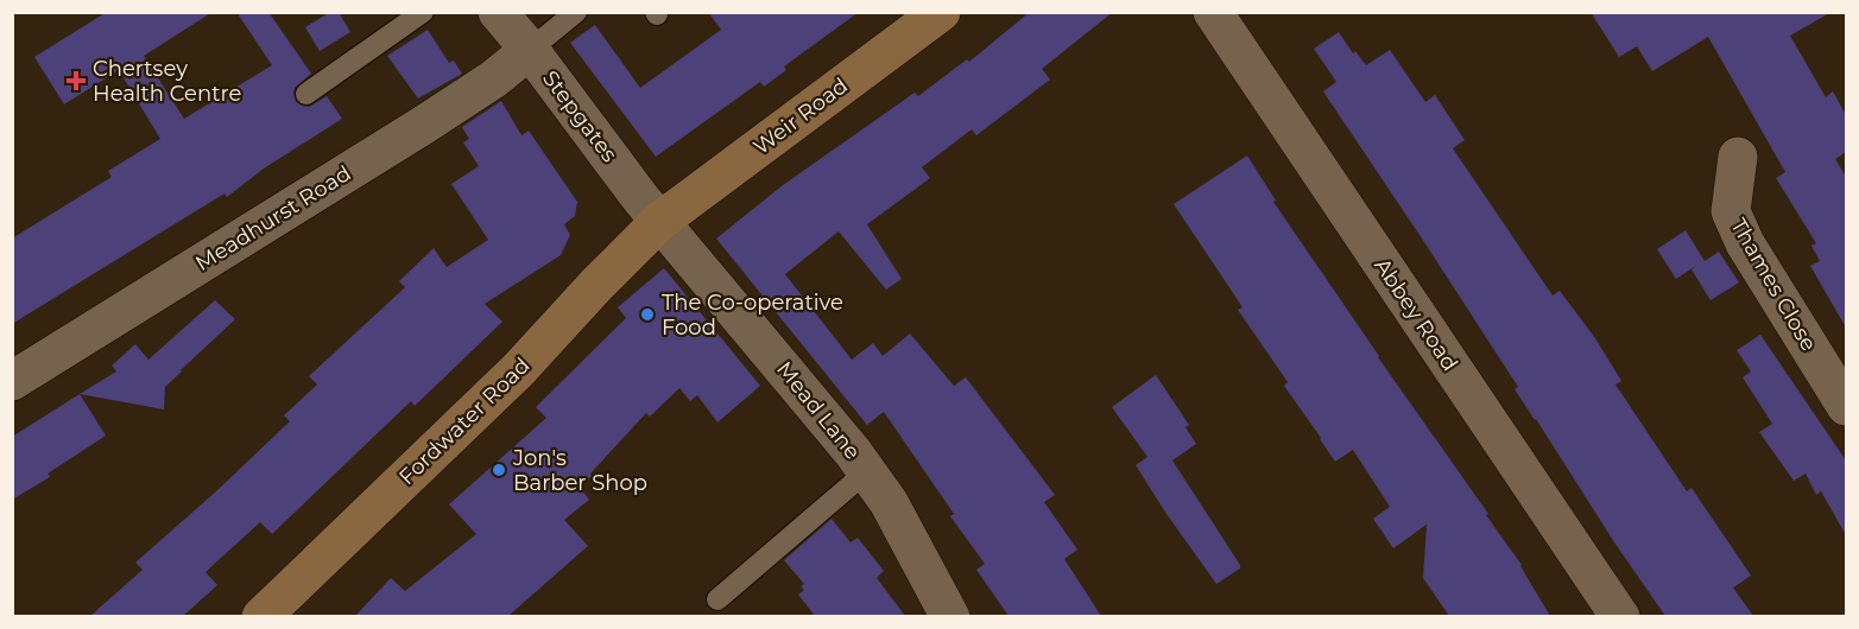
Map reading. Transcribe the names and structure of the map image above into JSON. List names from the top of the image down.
{
  "streets": {
    "main road": ["Weir Road", "Fordwater Road"],
    "street": [
      "Stepgates",
      "Meadhurst Road",
      "Thames Close",
      "Abbey Road",
      "Mead Lane"
    ]
  },
  "crossings": [
    ["Stepgates", "Weir Road"],
    ["Stepgates", "Meadhurst Road"],
    ["Stepgates", "Mead Lane"],
    ["Stepgates", "Fordwater Road"],
    ["Weir Road", "Mead Lane"],
    ["Weir Road", "Fordwater Road"],
    ["Mead Lane", "Fordwater Road"]
  ],
  "places": {
    "health": ["Chertsey Health Centre"],
    "other": ["The Co-operative Food", "Jon's Barber Shop"]
  }
}
